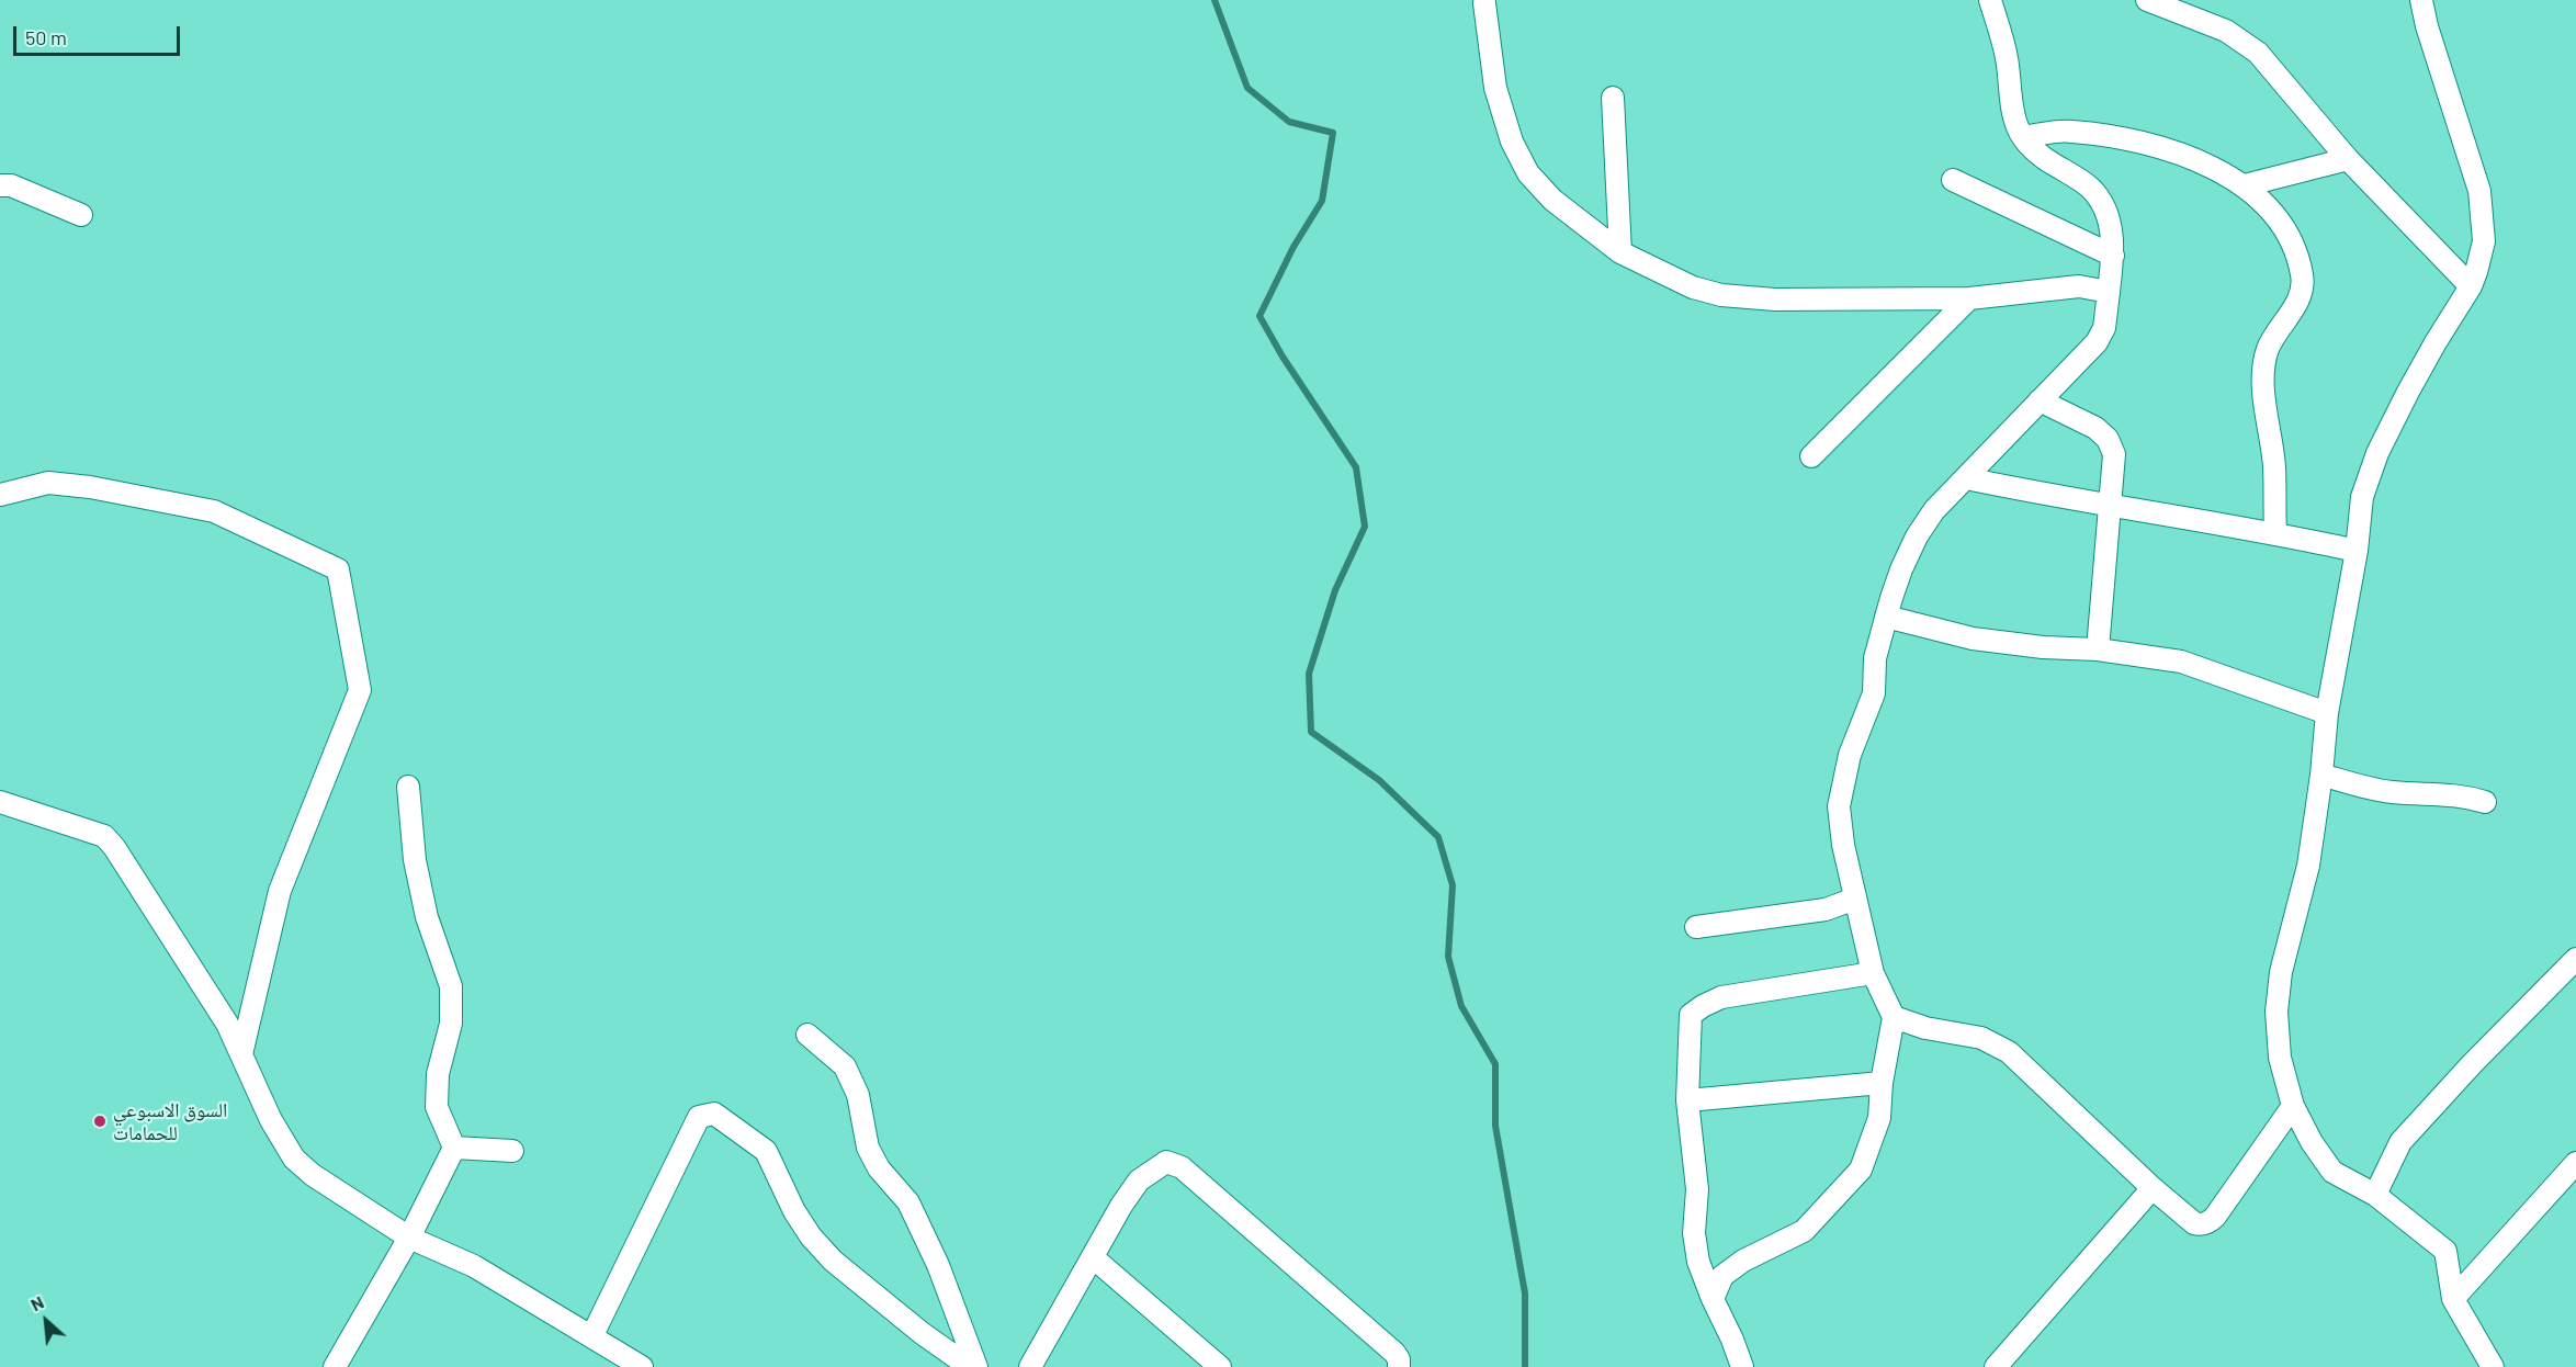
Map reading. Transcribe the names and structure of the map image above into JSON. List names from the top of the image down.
{
  "places": ["السوق الاسبوعي للحمامات"],
  "scale_bar": "50 m",
  "north": "top left"
}
